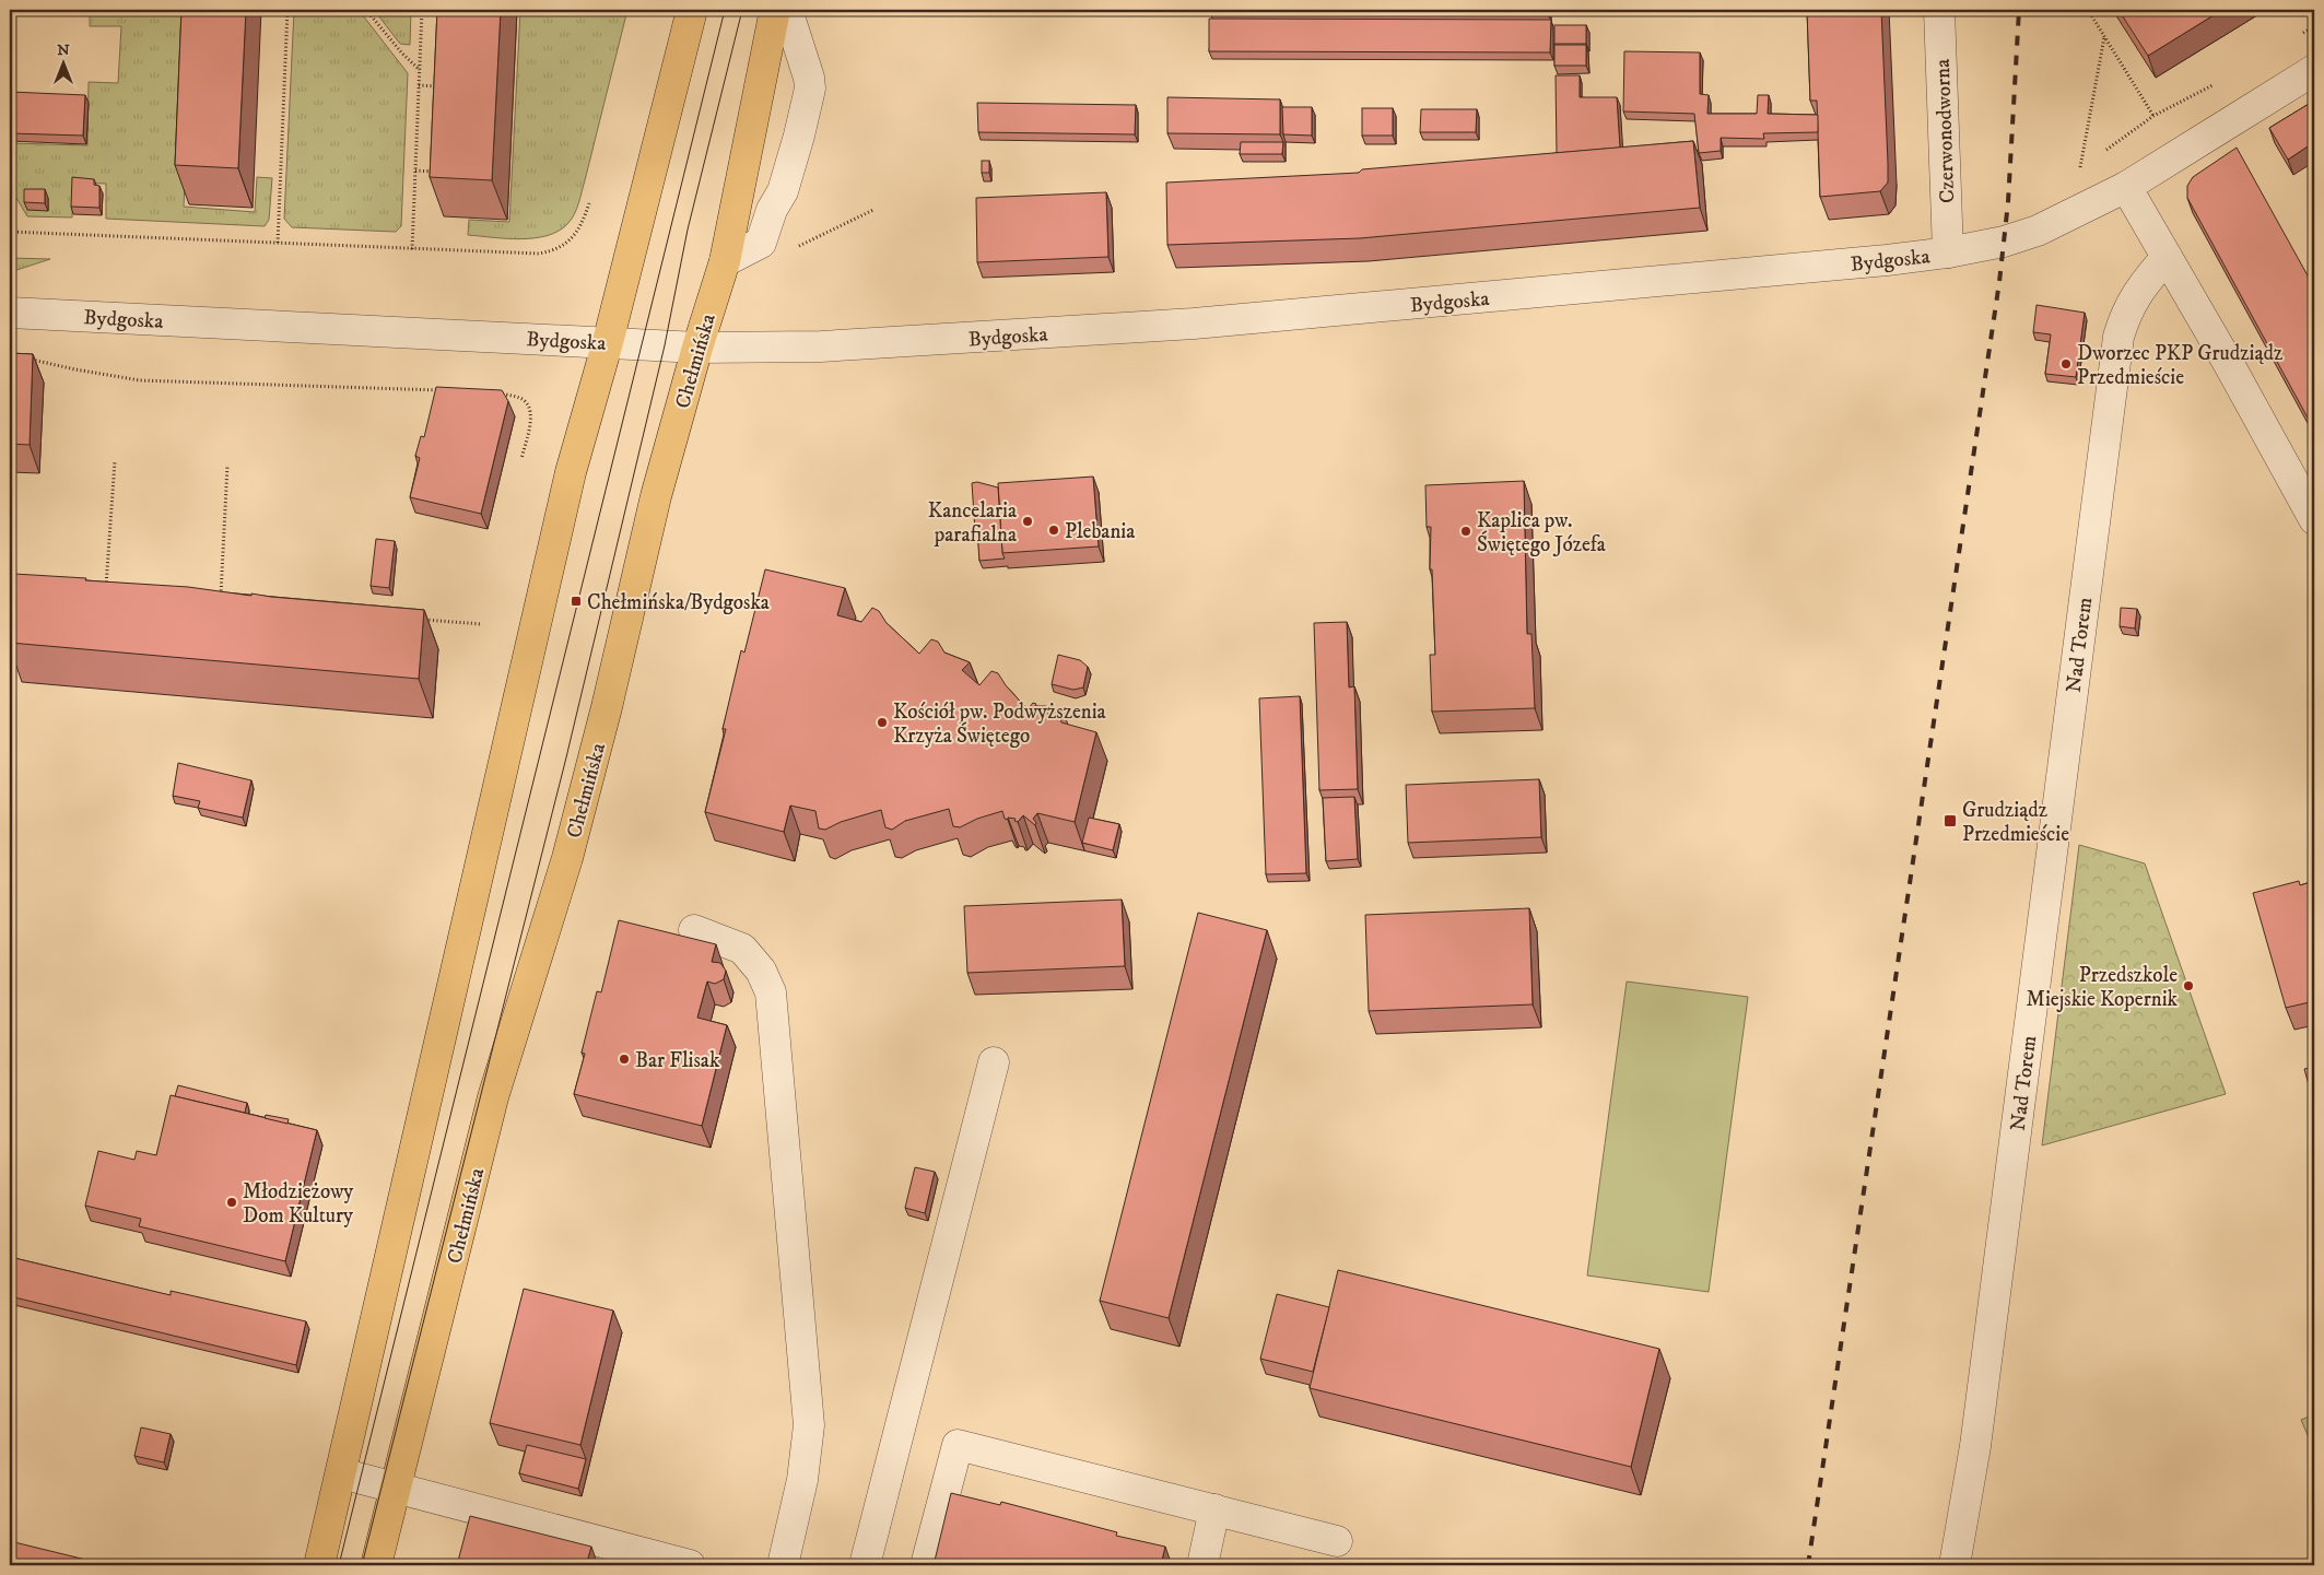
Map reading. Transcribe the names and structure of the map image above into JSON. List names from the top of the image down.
{
  "streets": {
    "main road": ["Chełmińska"],
    "street": ["Czerwonodworna", "Bydgoska", "Nad Torem"]
  },
  "crossings": [
    ["Czerwonodworna", "Bydgoska"],
    ["Bydgoska", "Chełmińska"]
  ],
  "places": {
    "other": [
      "Dworzec PKP Grudziądz Przedmieście",
      "Kancelaria parafialna",
      "Plebania",
      "Kaplica pw. Świętego Józefa",
      "Kościół pw. Podwyższenia Krzyża Świętego",
      "Przedszkole Miejskie Kopernik",
      "Bar Flisak",
      "Młodzieżowy Dom Kultury"
    ],
    "transit": ["Chełmińska/Bydgoska", "Grudziądz Przedmieście"]
  },
  "north": "top"
}
